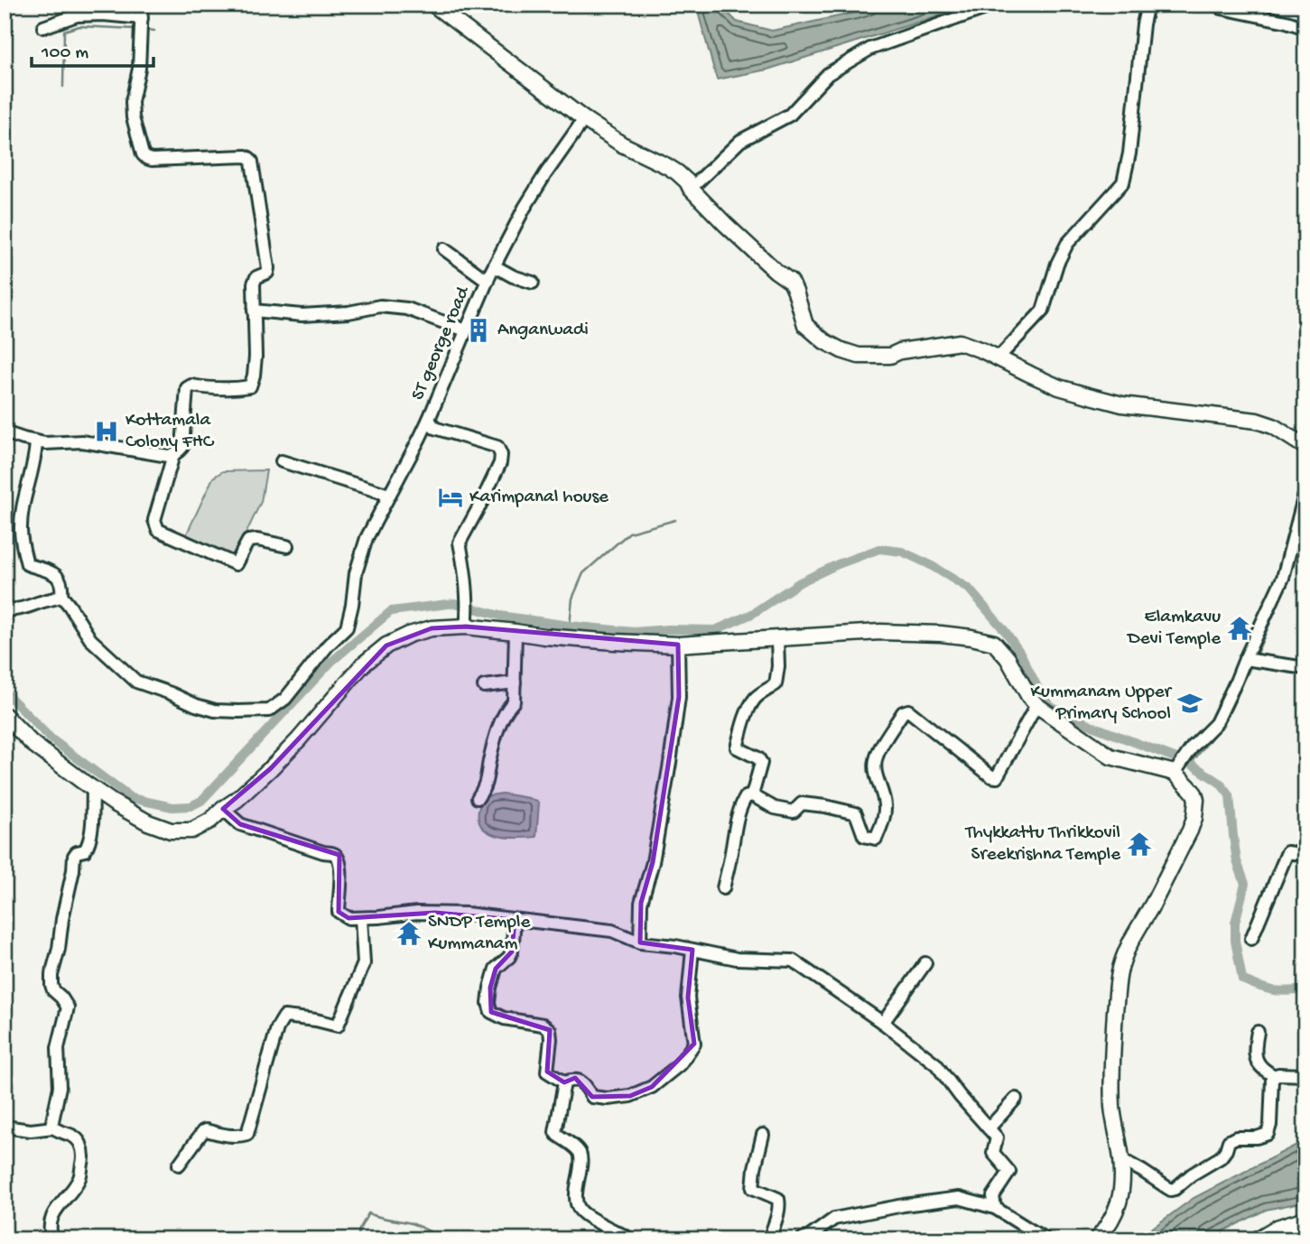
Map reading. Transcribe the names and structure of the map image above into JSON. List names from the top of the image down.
{
  "streets": {
    "street": ["ST george road"]
  },
  "places": {
    "building": ["Anganwadi"],
    "hospital": ["Kottamala Colony FHC"],
    "hotel": ["Karimpanal house"],
    "temple": ["Elamkavu Devi Temple", "Thykkattu Thrikkovil Sreekrishna Temple", "SNDP Temple Kummanam"],
    "school or university": ["Kummanam Upper Primary School"]
  },
  "scale_bar": "100 m"
}
